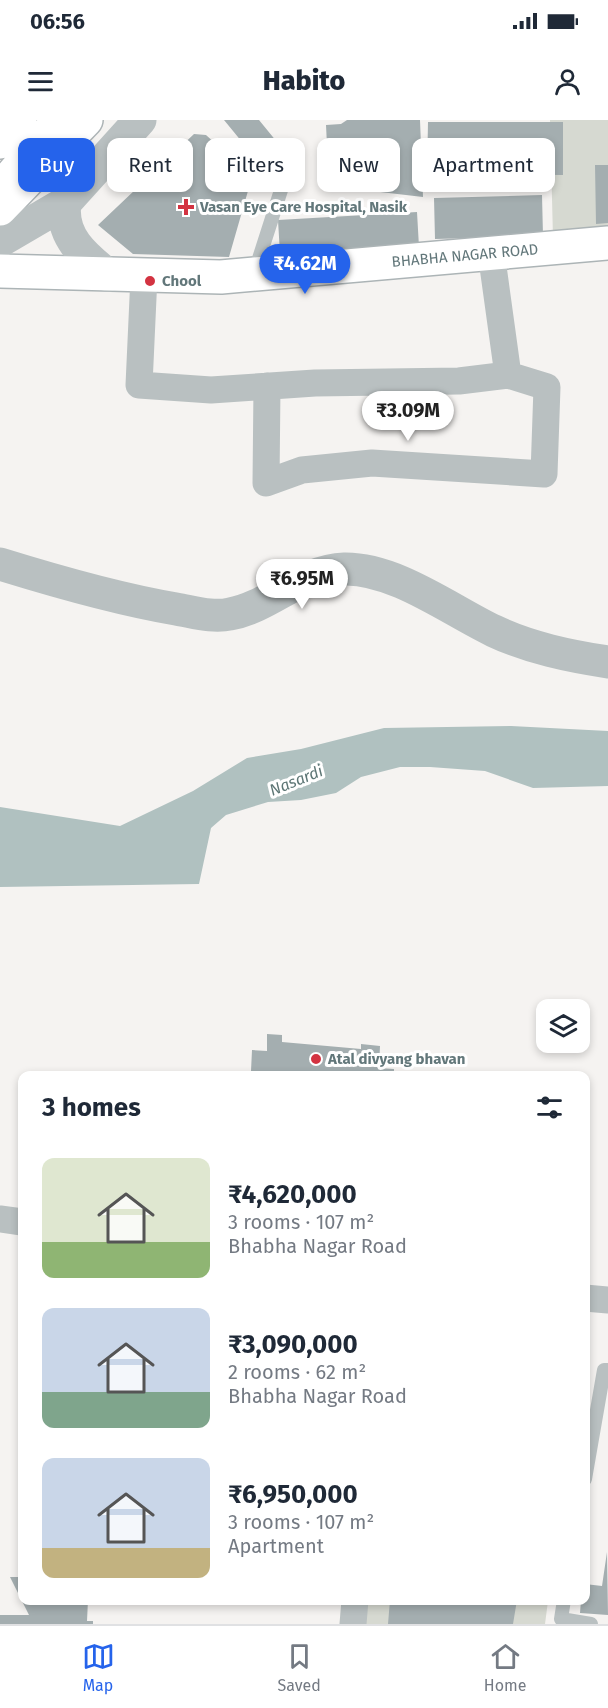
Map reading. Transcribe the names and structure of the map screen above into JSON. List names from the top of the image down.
{
  "streets": {
    "main road": ["BHABHA NAGAR ROAD"]
  },
  "water": ["Nasardi"],
  "places": {
    "health": ["Vasan Eye Care Hospital, Nasik"],
    "other": ["Chool", "Atal divyang bhavan"]
  },
  "page": {
    "status": "06:56",
    "header": "Habito",
    "chip": [
      "Buy",
      "Rent",
      "Filters",
      "New",
      "Apartment"
    ],
    "price": ["₹4.62M", "₹3.09M", "₹6.95M"],
    "heading": "3 homes",
    "list": [
      {
        "name": "₹4,620,000",
        "note": "3 rooms · 107 m² · Bhabha Nagar Road"
      },
      {
        "name": "₹3,090,000",
        "note": "2 rooms · 62 m² · Bhabha Nagar Road"
      },
      {
        "name": "₹6,950,000",
        "note": "3 rooms · 107 m² · Apartment"
      }
    ],
    "tabs": ["Map", "Saved", "Home"]
  }
}
